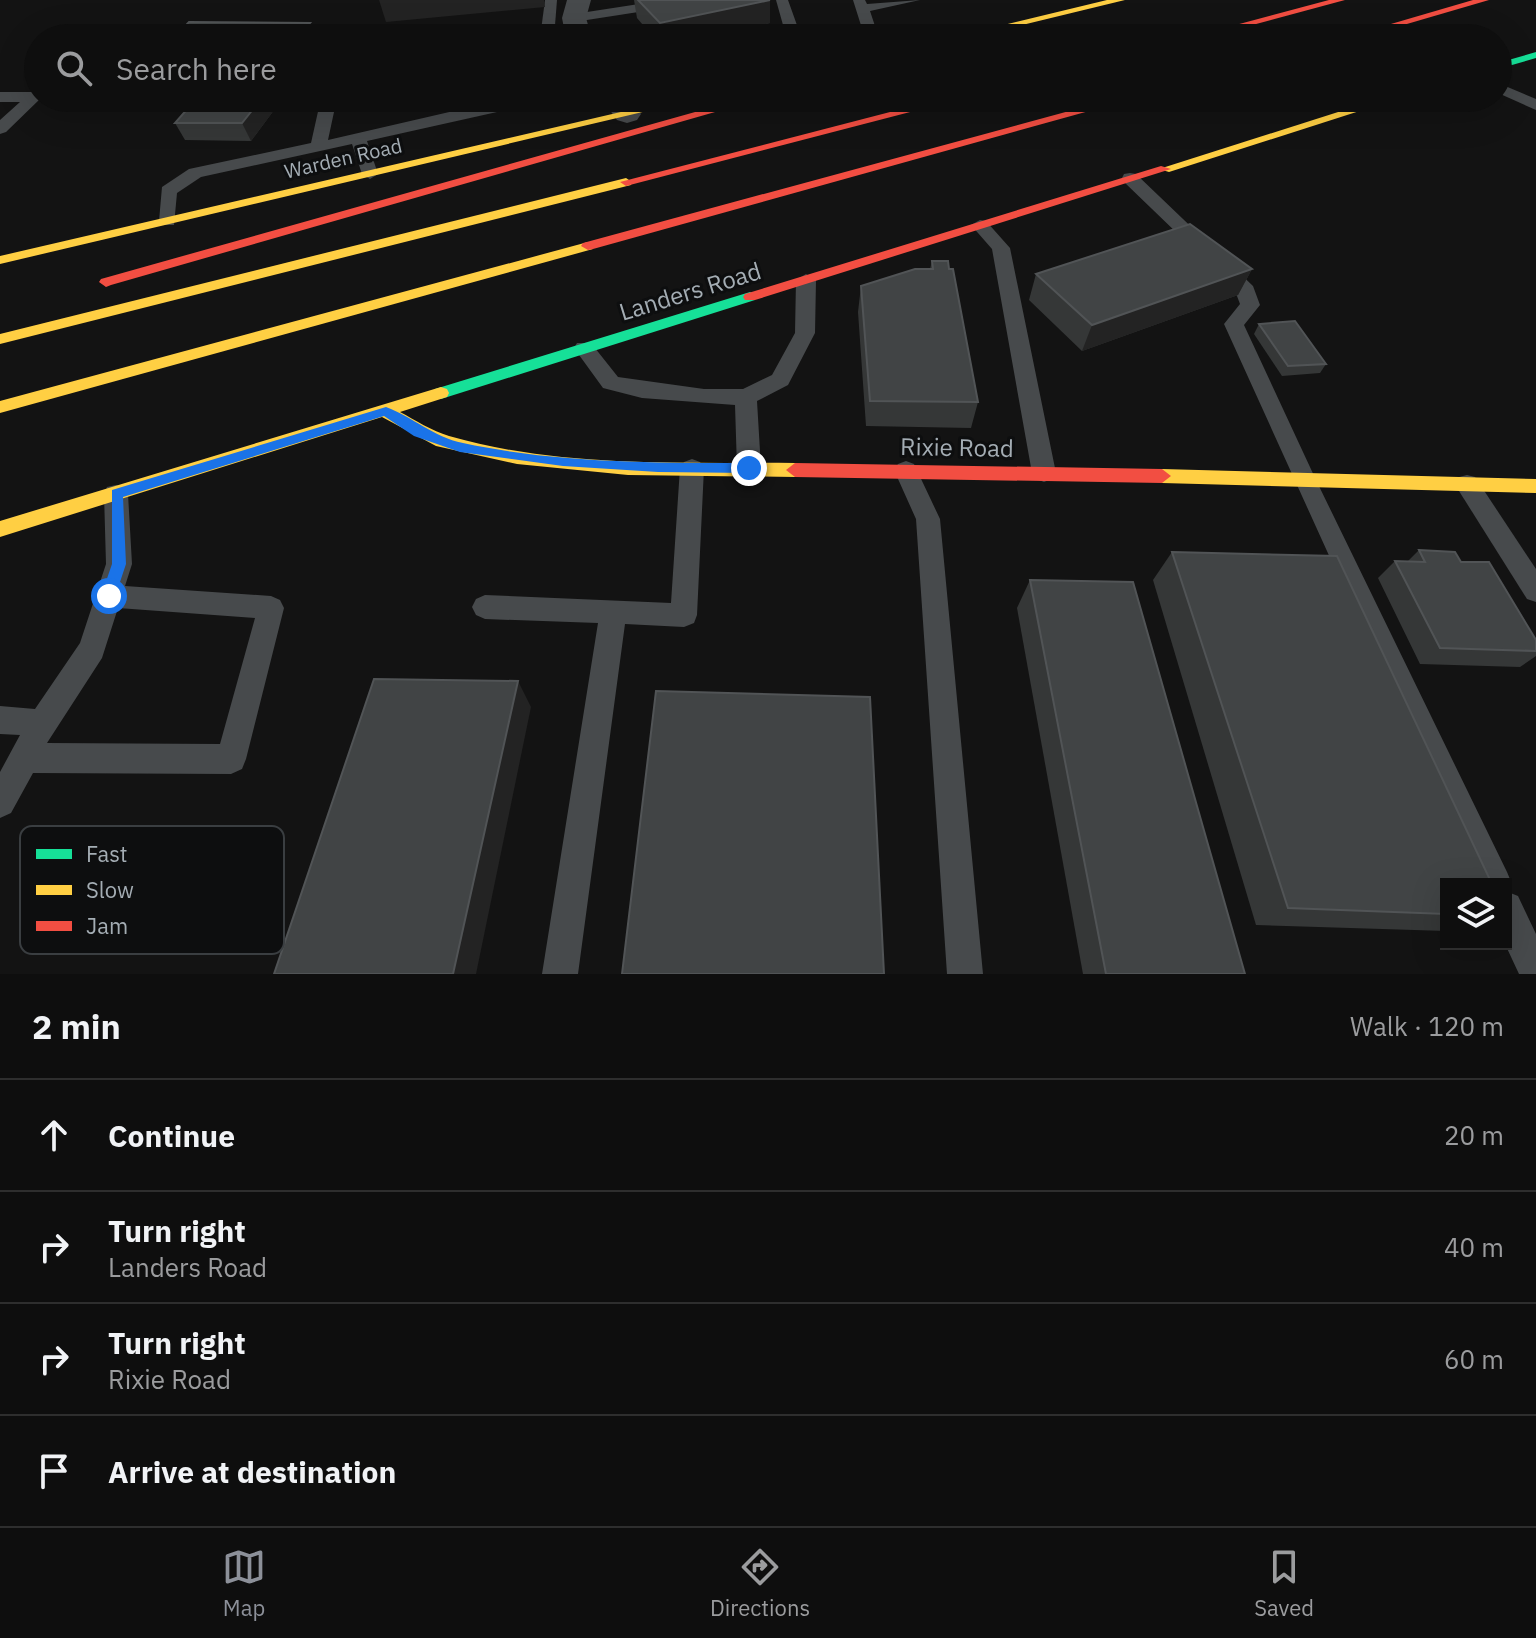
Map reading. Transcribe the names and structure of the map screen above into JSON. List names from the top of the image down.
{
  "streets": {
    "main road": ["Warden Road", "Landers Road", "Rixie Road"]
  },
  "crossings": [
    ["Landers Road", "Rixie Road"]
  ],
  "legend": ["Fast", "Slow", "Jam"],
  "page": {
    "search": "Search here",
    "heading": ["2 min", "Walk · 120 m"],
    "list": [
      ["Continue", "20 m"],
      ["Turn right", "Landers Road", "40 m"],
      ["Turn right", "Rixie Road", "60 m"],
      "Arrive at destination"
    ],
    "nav": ["Map", "Directions", "Saved"]
  }
}
